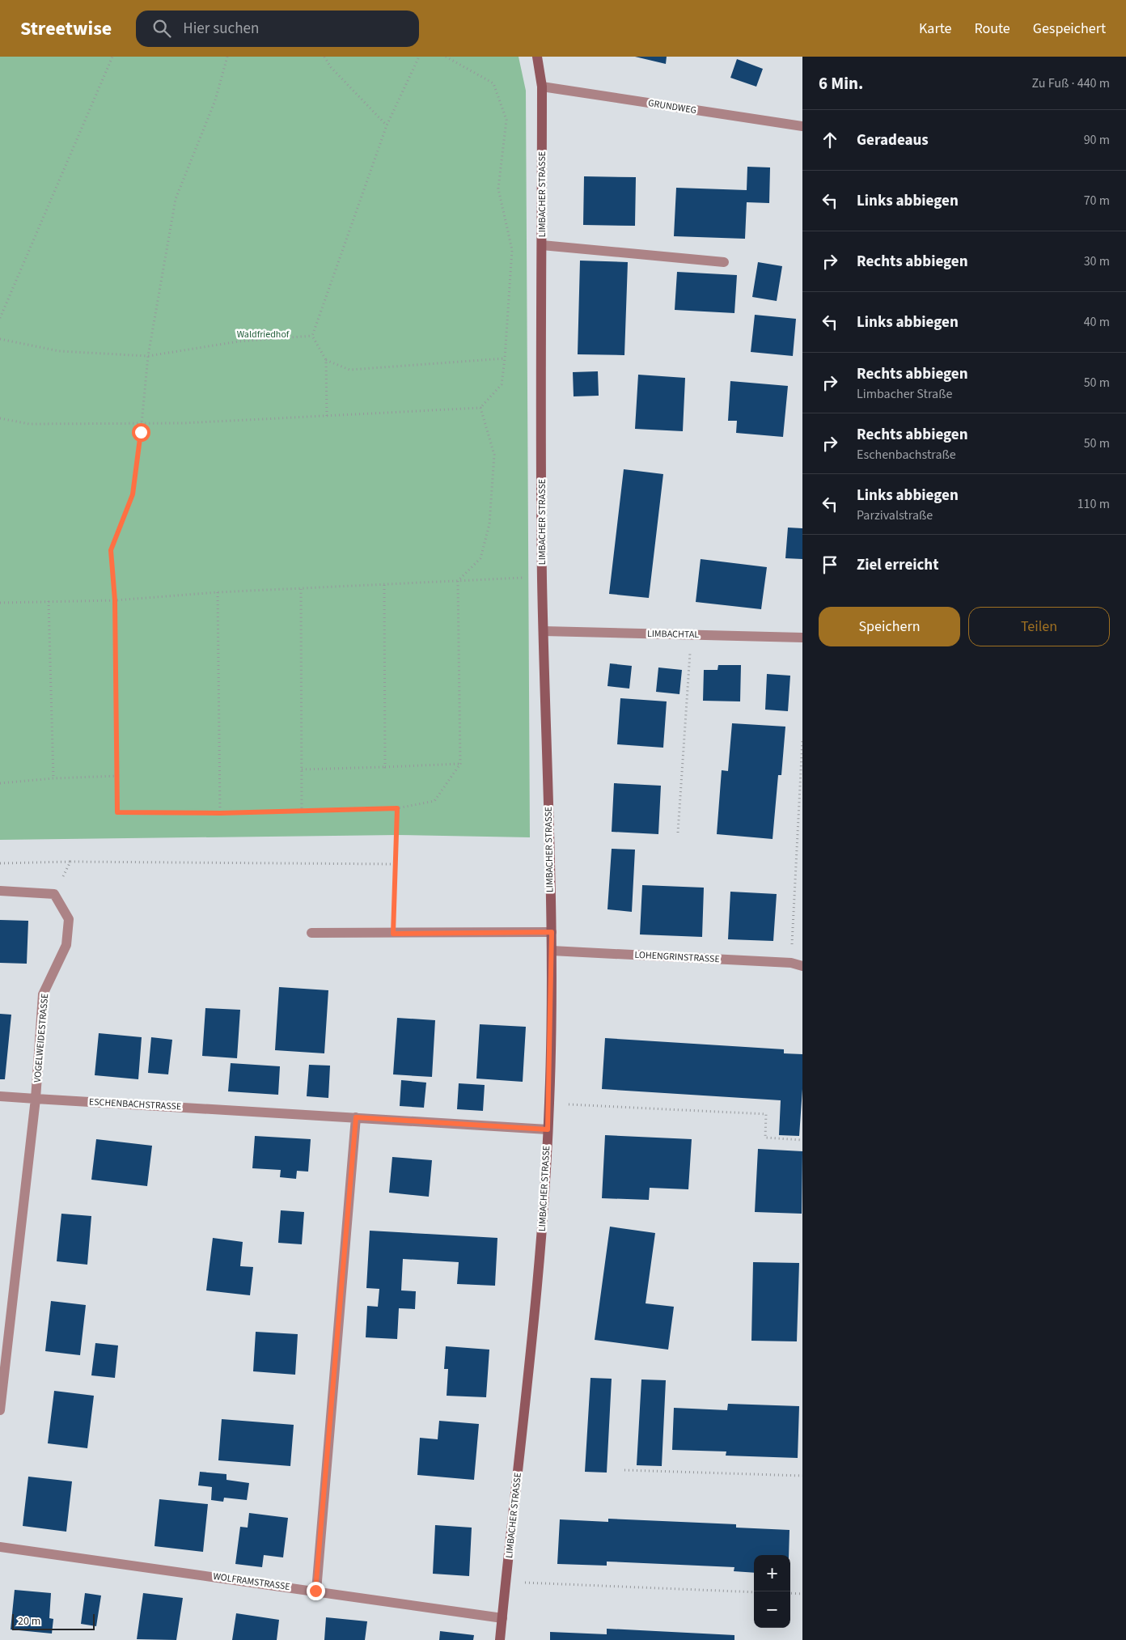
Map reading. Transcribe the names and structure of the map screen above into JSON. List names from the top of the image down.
{
  "streets": {
    "main road": ["LIMBACHER STRASSE"],
    "street": [
      "GRUNDWEG",
      "LIMBACHTAL",
      "LOHENGRINSTRASSE",
      "VOGELWEIDESTRASSE",
      "ESCHENBACHSTRASSE",
      "WOLFRAMSTRASSE"
    ]
  },
  "crossings": [
    ["GRUNDWEG", "LIMBACHER STRASSE"],
    ["LIMBACHER STRASSE", "LIMBACHTAL"],
    ["LIMBACHER STRASSE", "LOHENGRINSTRASSE"],
    ["LIMBACHER STRASSE", "ESCHENBACHSTRASSE"],
    ["LIMBACHER STRASSE", "WOLFRAMSTRASSE"],
    ["VOGELWEIDESTRASSE", "ESCHENBACHSTRASSE"]
  ],
  "parks": ["Waldfriedhof"],
  "scale_bar": "20 m",
  "page": {
    "header": "Streetwise",
    "search": "Hier suchen",
    "nav": ["Karte", "Route", "Gespeichert"],
    "heading": ["6 Min.", "Zu Fuß · 440 m"],
    "list": [
      ["Geradeaus", "90 m"],
      ["Links abbiegen", "70 m"],
      ["Rechts abbiegen", "30 m"],
      ["Links abbiegen", "40 m"],
      ["Rechts abbiegen", "Limbacher Straße", "50 m"],
      ["Rechts abbiegen", "Eschenbachstraße", "50 m"],
      ["Links abbiegen", "Parzivalstraße", "110 m"],
      "Ziel erreicht"
    ],
    "buttons": ["Speichern", "Teilen"],
    "map_buttons": ["+", "−"],
    "scale": "20 m"
  }
}
